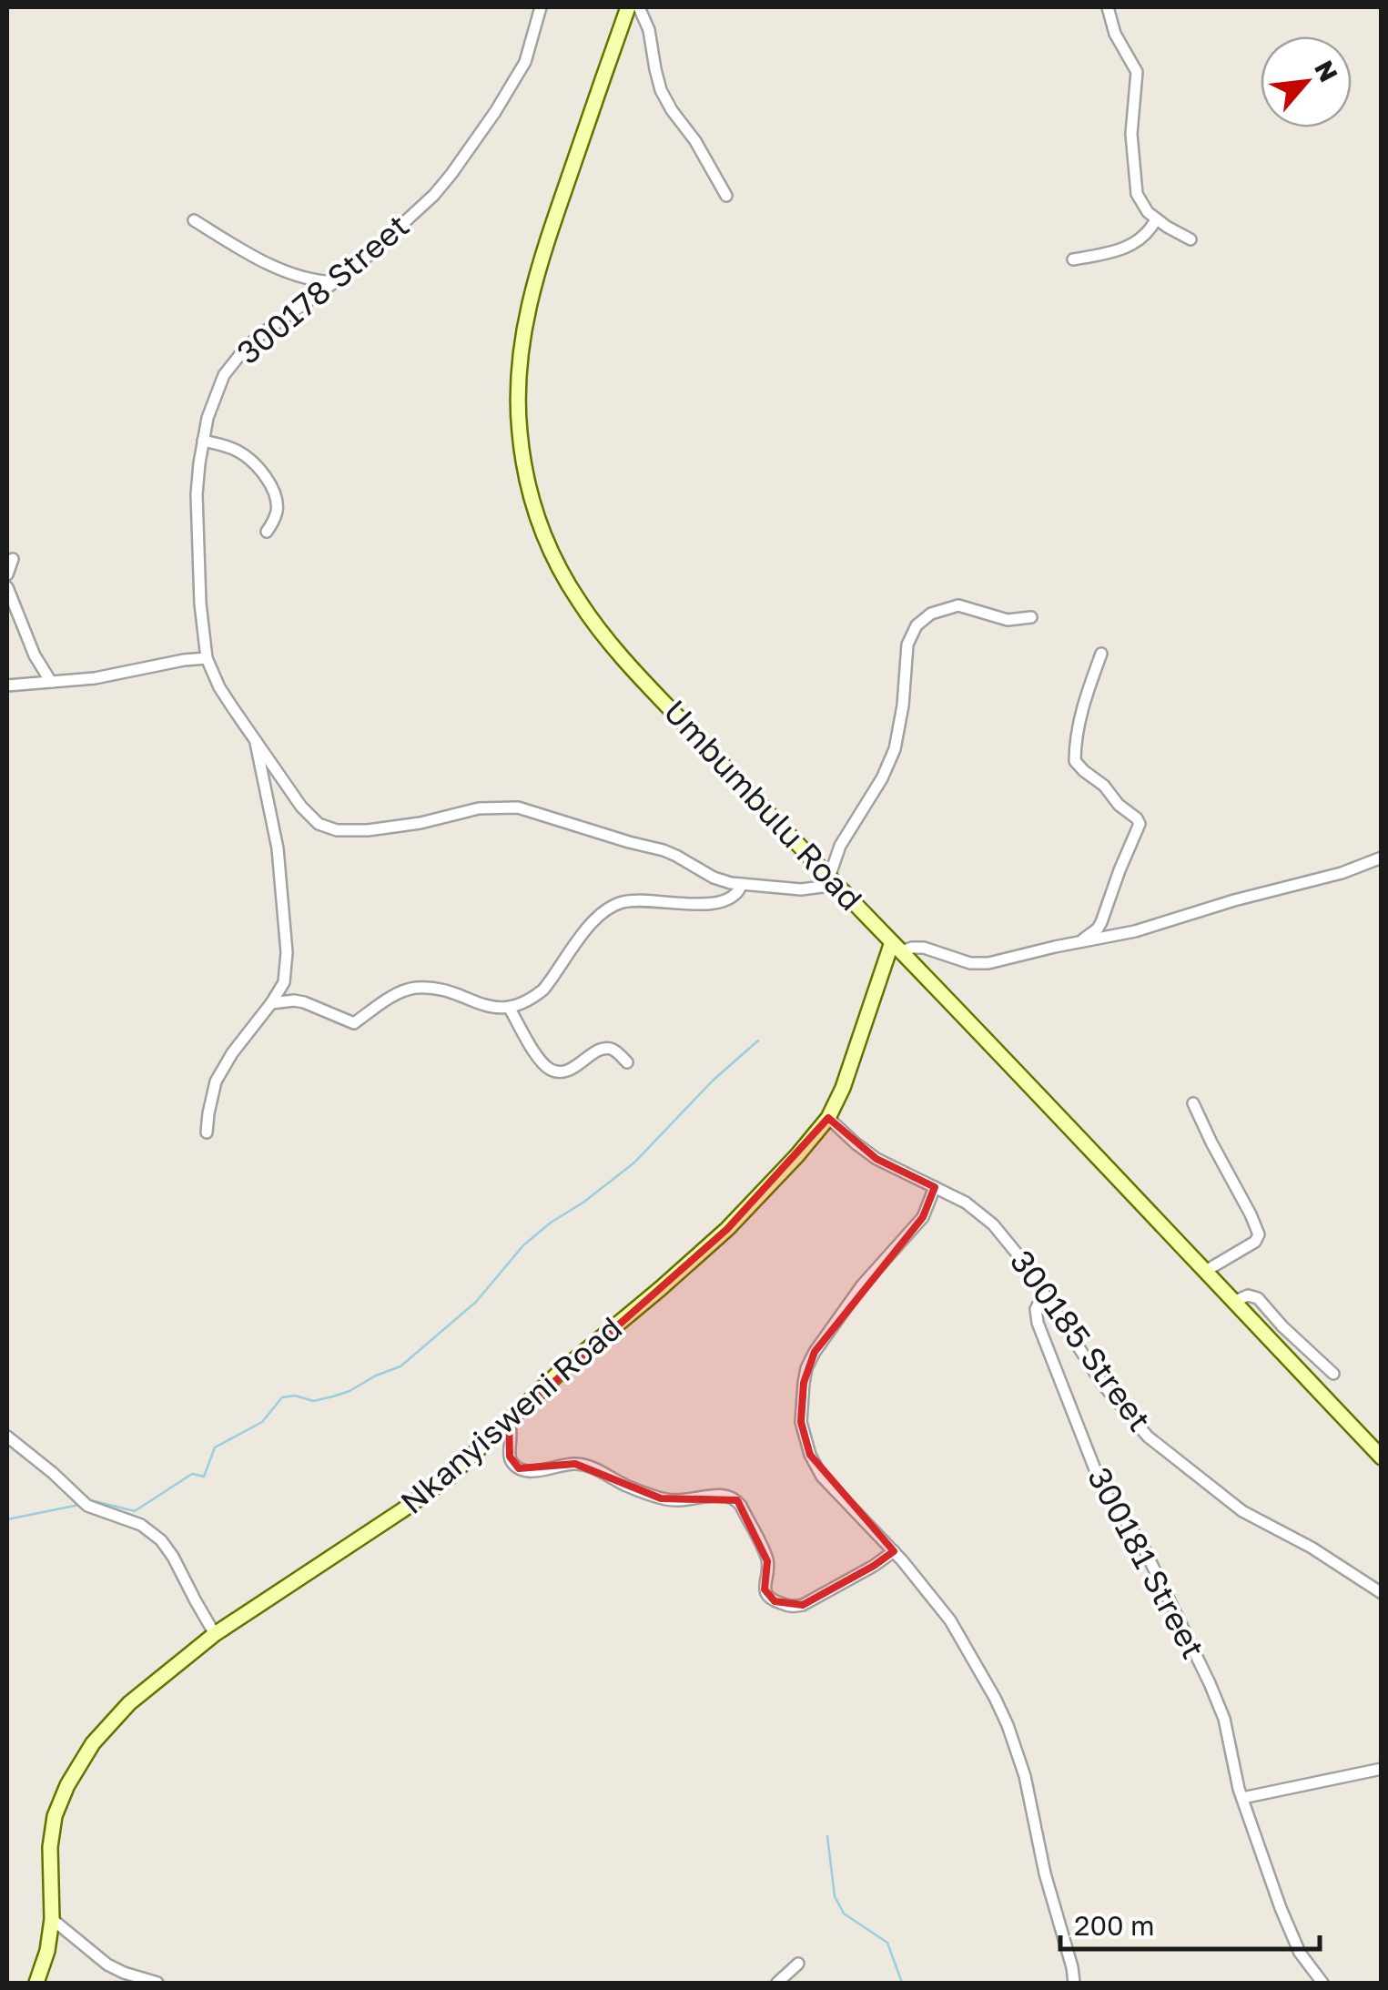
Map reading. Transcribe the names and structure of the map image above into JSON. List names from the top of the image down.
{
  "streets": {
    "main road": ["Umbumbulu Road", "Nkanyisweni Road"],
    "street": ["300178 Street", "300185 Street", "300181 Street"]
  },
  "crossings": [
    ["Umbumbulu Road", "Nkanyisweni Road"],
    ["300185 Street", "Nkanyisweni Road"],
    ["300185 Street", "300181 Street"]
  ],
  "scale_bar": "200 m",
  "north": "top right"
}
